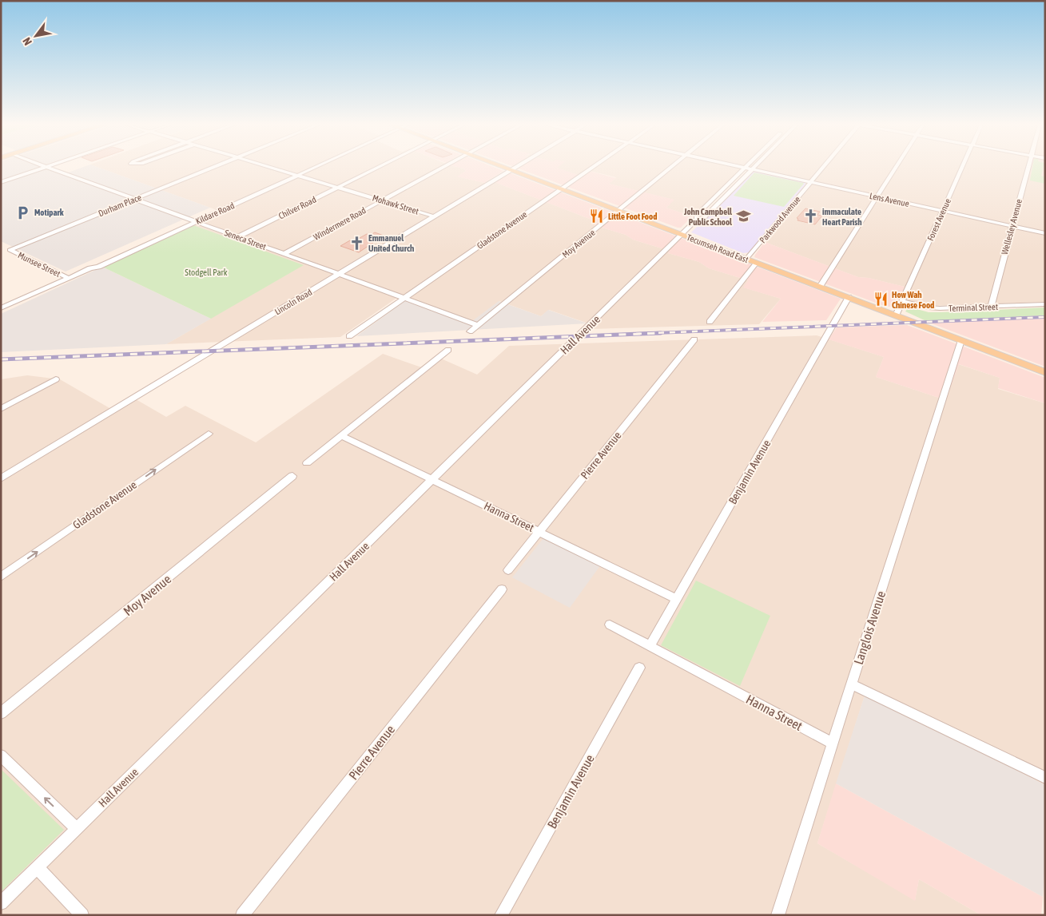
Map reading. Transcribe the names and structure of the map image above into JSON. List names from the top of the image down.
{
  "streets": {
    "main road": ["Tecumseh Road East"],
    "street": [
      "Lens Avenue",
      "Mohawk Street",
      "Durham Place",
      "Chilver Road",
      "Kildare Road",
      "Parkwood Avenue",
      "Forest Avenue",
      "Windermere Road",
      "Wellesley Avenue",
      "Gladstone Avenue",
      "Seneca Street",
      "Moy Avenue",
      "Munsee Street",
      "Lincoln Road",
      "Terminal Street",
      "Hall Avenue",
      "Pierre Avenue",
      "Benjamin Avenue",
      "Hanna Street",
      "Langlois Avenue"
    ]
  },
  "crossings": [
    ["Lens Avenue", "Parkwood Avenue"],
    ["Lens Avenue", "Forest Avenue"],
    ["Lens Avenue", "Wellesley Avenue"],
    ["Lens Avenue", "Hall Avenue"],
    ["Mohawk Street", "Chilver Road"],
    ["Mohawk Street", "Kildare Road"],
    ["Mohawk Street", "Windermere Road"],
    ["Mohawk Street", "Lincoln Road"],
    ["Durham Place", "Seneca Street"],
    ["Durham Place", "Munsee Street"],
    ["Chilver Road", "Seneca Street"],
    ["Kildare Road", "Seneca Street"],
    ["Kildare Road", "Munsee Street"],
    ["Parkwood Avenue", "Tecumseh Road East"],
    ["Forest Avenue", "Tecumseh Road East"],
    ["Forest Avenue", "Terminal Street"],
    ["Windermere Road", "Seneca Street"],
    ["Wellesley Avenue", "Terminal Street"],
    ["Gladstone Avenue", "Seneca Street"],
    ["Gladstone Avenue", "Tecumseh Road East"],
    ["Seneca Street", "Moy Avenue"],
    ["Seneca Street", "Lincoln Road"],
    ["Moy Avenue", "Tecumseh Road East"],
    ["Tecumseh Road East", "Lincoln Road"],
    ["Tecumseh Road East", "Hall Avenue"],
    ["Tecumseh Road East", "Benjamin Avenue"],
    ["Tecumseh Road East", "Langlois Avenue"],
    ["Hall Avenue", "Hanna Street"],
    ["Pierre Avenue", "Hanna Street"],
    ["Benjamin Avenue", "Hanna Street"],
    ["Hanna Street", "Langlois Avenue"]
  ],
  "one_way": ["Gladstone Avenue"],
  "parks": ["Stodgell Park"],
  "places": {
    "parking": ["Motipark"],
    "restaurant": ["Little Foot Food", "How Wah Chinese Food"],
    "school or university": ["John Campbell Public School"],
    "church": ["immaculate Heart Parish", "Emmanuel United Church"]
  },
  "north": "bottom left"
}
